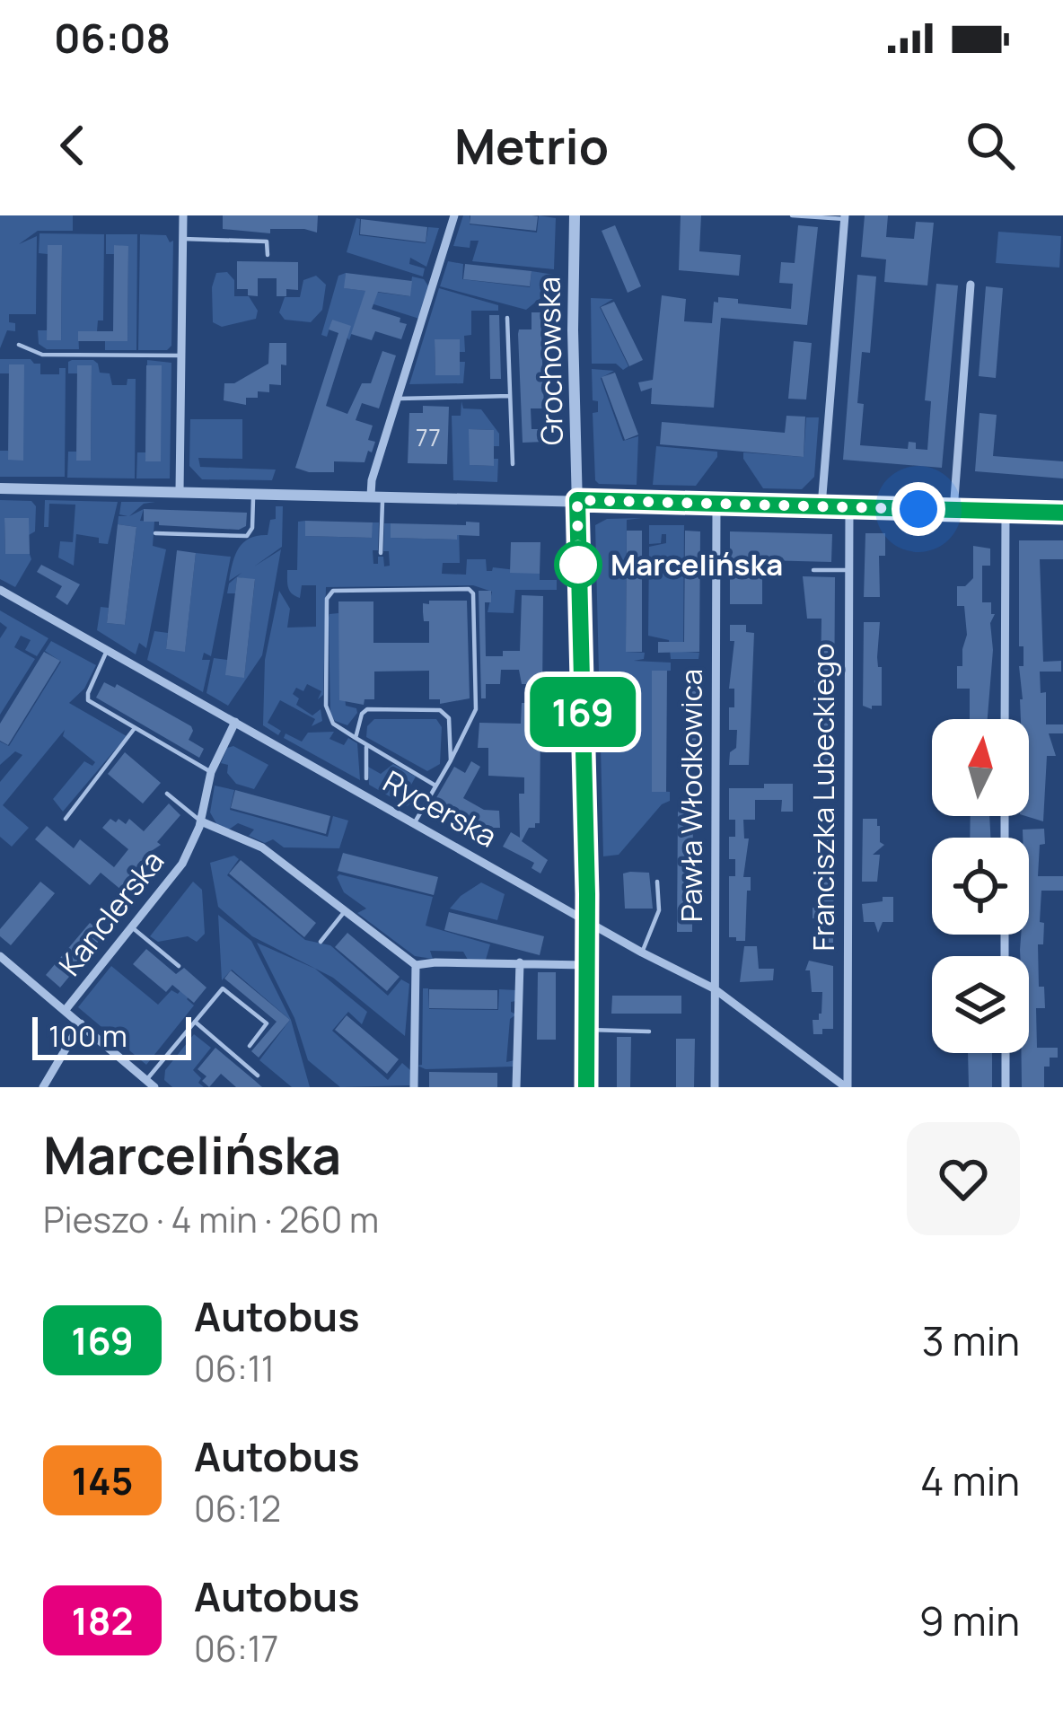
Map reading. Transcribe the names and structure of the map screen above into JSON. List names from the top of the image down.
{
  "streets": {
    "street": [
      "Grochowska",
      "Pawła Włodkowica",
      "Franciszka Lubeckiego",
      "Rycerska",
      "Kanclerska"
    ]
  },
  "crossings": [
    ["Grochowska", "Rycerska"],
    ["Pawła Włodkowica", "Rycerska"],
    ["Franciszka Lubeckiego", "Rycerska"],
    ["Rycerska", "Kanclerska"]
  ],
  "places": ["Marcelińska"],
  "lines": ["bus line 169"],
  "house_numbers": ["77"],
  "scale_bar": "100 m",
  "north": "top",
  "page": {
    "status": "06:08",
    "header": "Metrio",
    "on_map": "169",
    "scale": "100 m",
    "heading": ["Marcelińska", "Pieszo · 4 min · 260 m"],
    "list": [
      {
        "mark": "169",
        "name": "Autobus",
        "note": "06:11",
        "value": "3 min"
      },
      {
        "mark": "145",
        "name": "Autobus",
        "note": "06:12",
        "value": "4 min"
      },
      {
        "mark": "182",
        "name": "Autobus",
        "note": "06:17",
        "value": "9 min"
      }
    ]
  }
}
